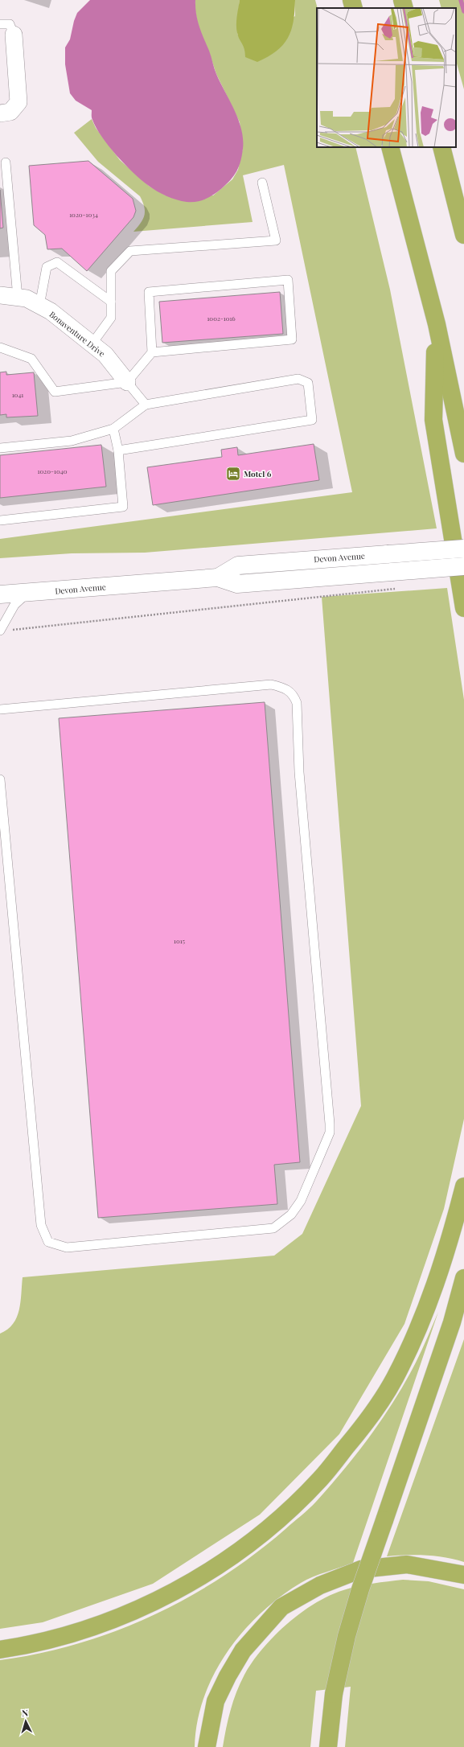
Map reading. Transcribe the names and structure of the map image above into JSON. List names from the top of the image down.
{
  "streets": {
    "main road": ["Devon Avenue"],
    "street": ["Bonaventure Drive"]
  },
  "places": {
    "hotel": ["Motel 6"]
  },
  "house_numbers": [
    "1020-1034",
    "1002-1016",
    "1041",
    "1020-1040",
    "1015"
  ],
  "north": "top"
}
